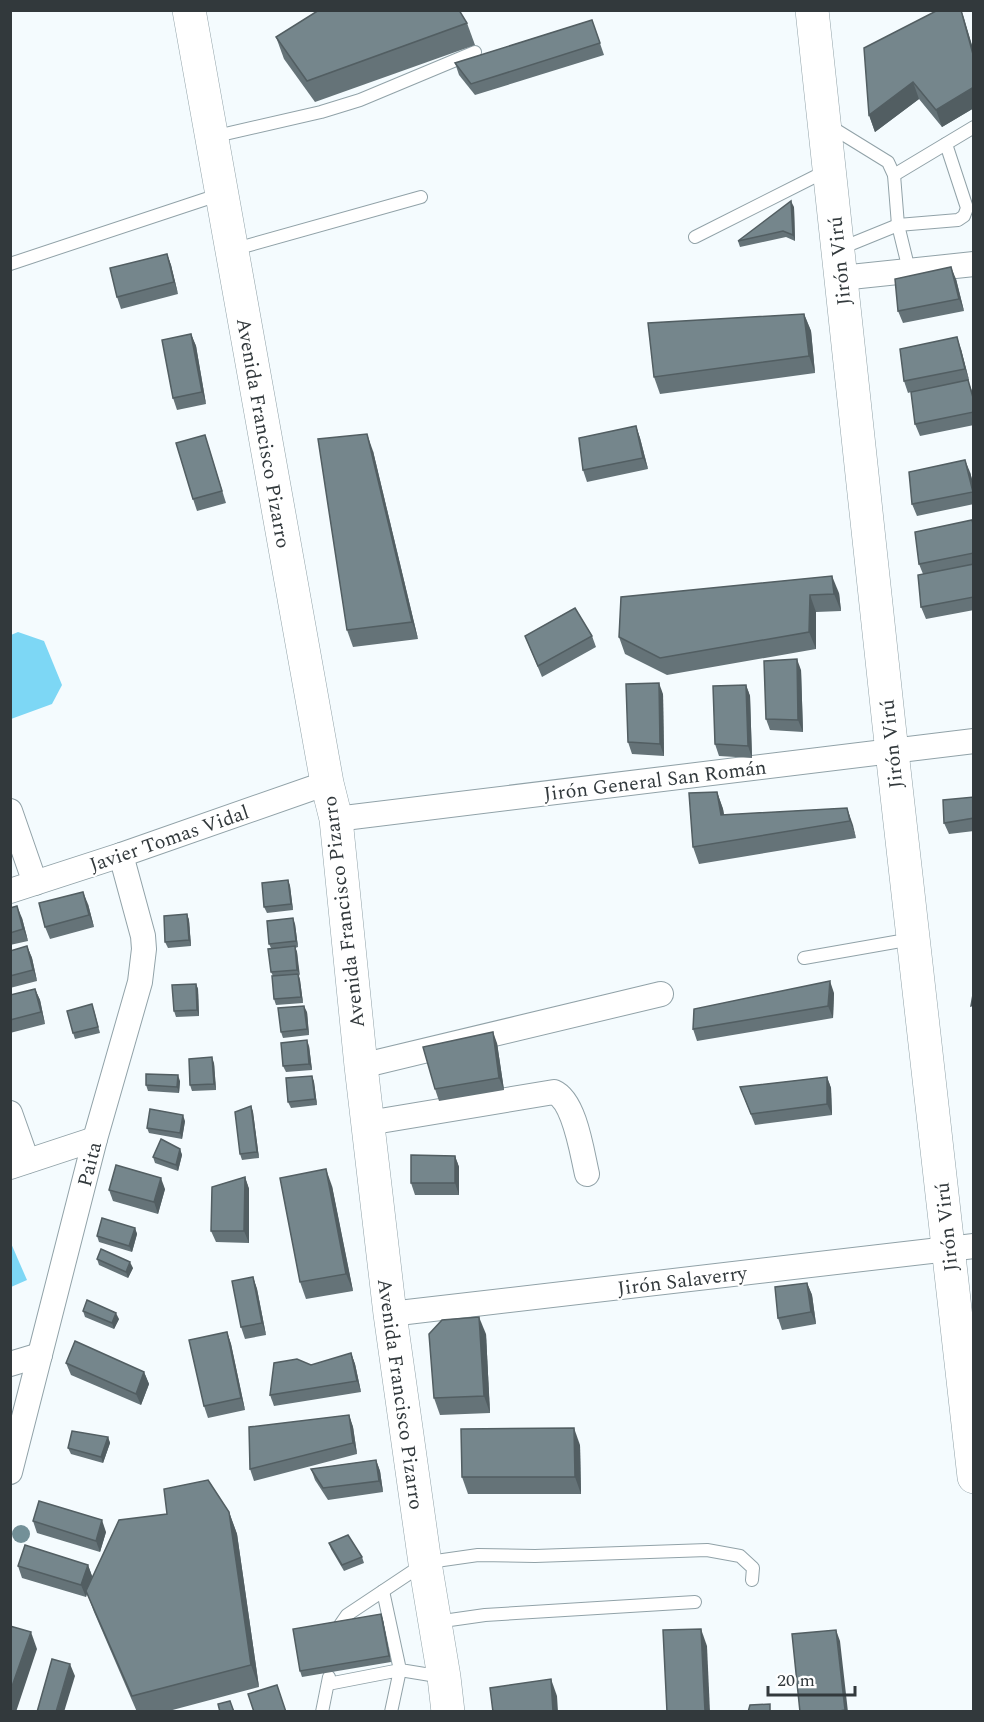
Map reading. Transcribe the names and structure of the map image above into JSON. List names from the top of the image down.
{
  "streets": {
    "main road": ["Jirón Virú", "Avenida Francisco Pizarro"],
    "street": [
      "Jirón General San Román",
      "Javier Tomas Vidal",
      "Paita",
      "Jirón Salaverry"
    ]
  },
  "crossings": [
    ["Jirón Virú", "Jirón General San Román"],
    ["Jirón Virú", "Jirón Salaverry"],
    ["Avenida Francisco Pizarro", "Jirón General San Román"],
    ["Avenida Francisco Pizarro", "Javier Tomas Vidal"],
    ["Avenida Francisco Pizarro", "Jirón Salaverry"],
    ["Javier Tomas Vidal", "Paita"]
  ],
  "scale_bar": "20 m"
}
